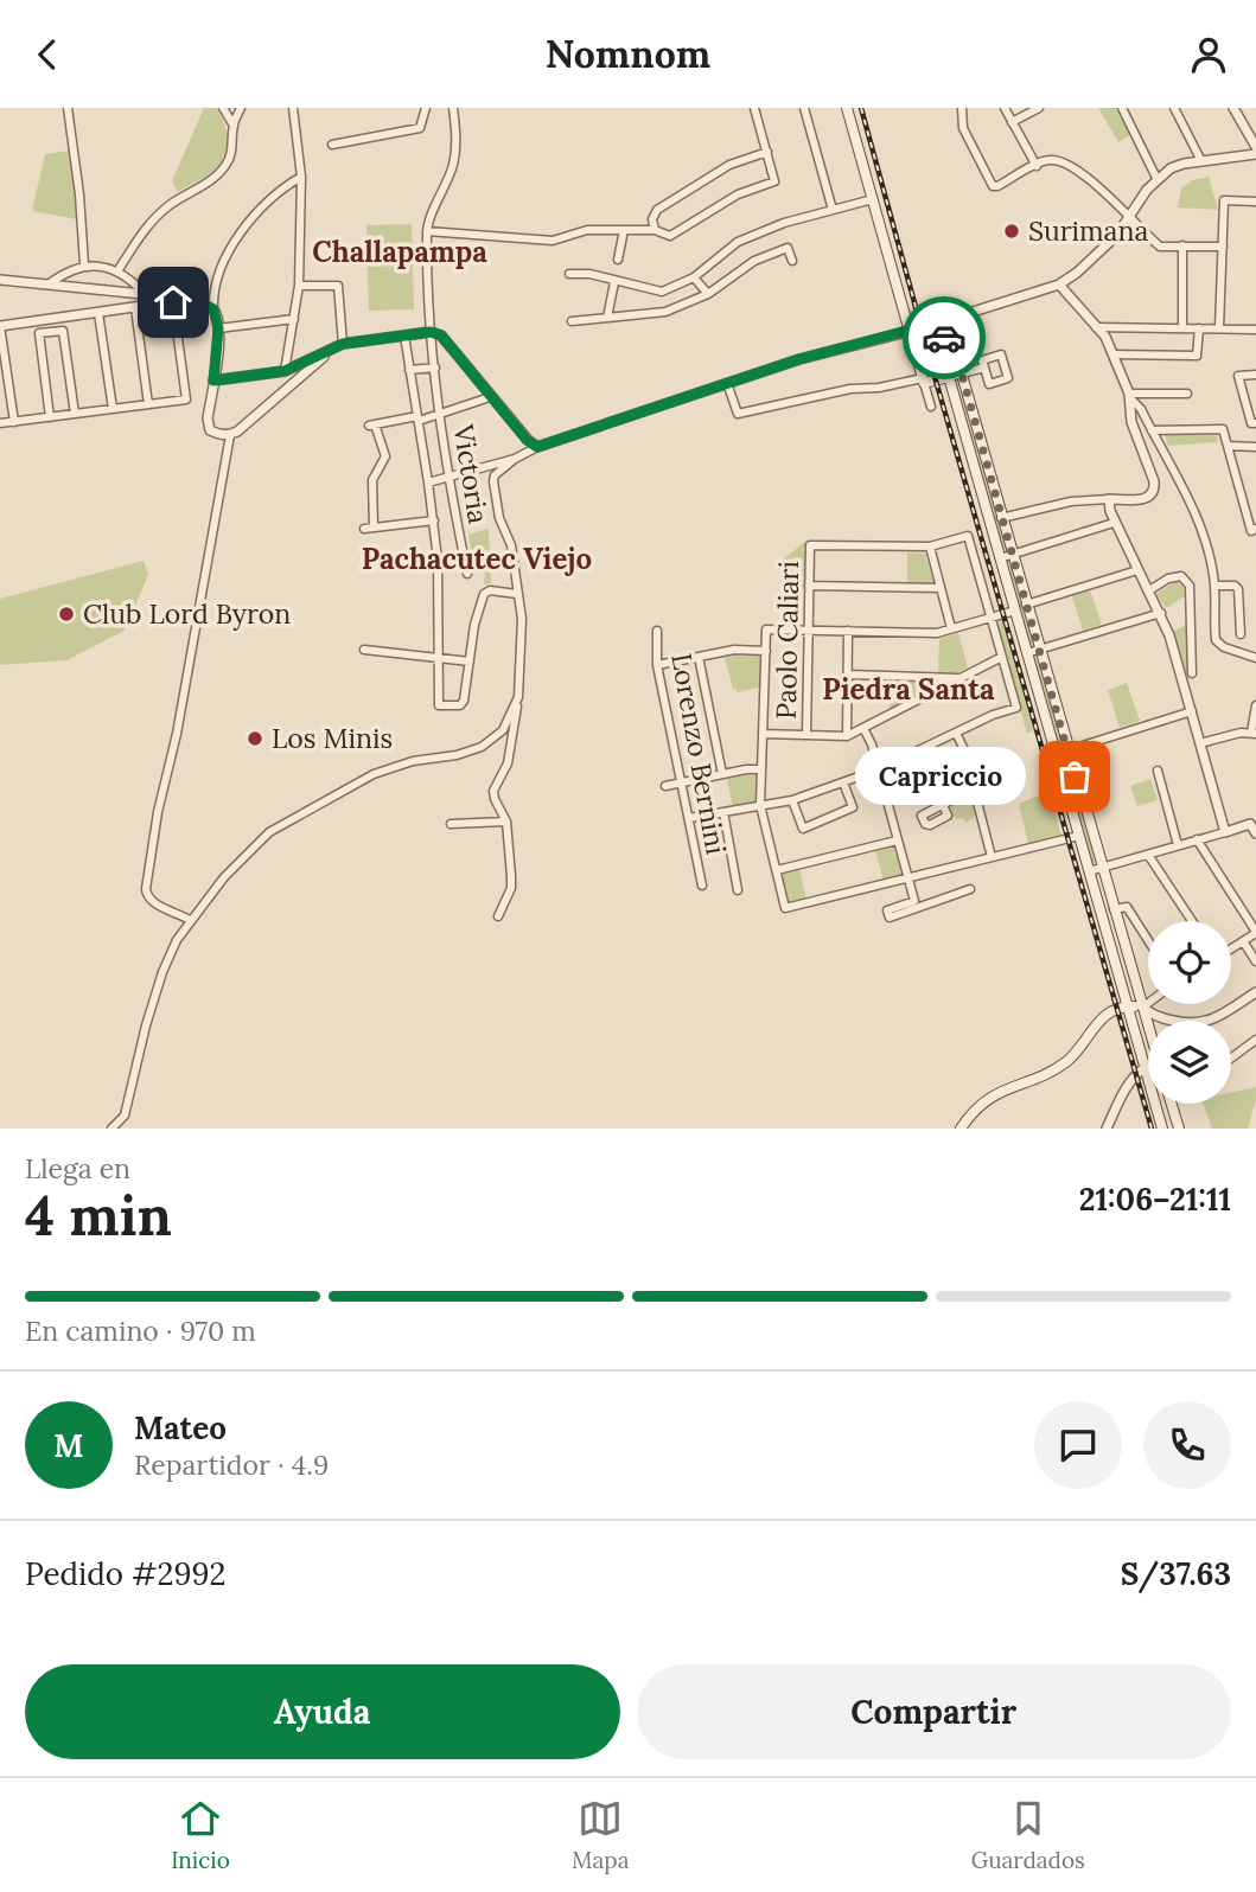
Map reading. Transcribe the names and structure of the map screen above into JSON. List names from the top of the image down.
{
  "streets": {
    "street": ["Victoria", "Paolo Caliari", "Lorenzo Bernini"]
  },
  "districts": ["Challapampa", "Pachacutec Viejo", "Piedra Santa"],
  "places": [
    "Surimana",
    "Club Lord Byron",
    "Los Minis",
    "Capriccio"
  ],
  "page": {
    "header": "Nomnom",
    "bubble": "Capriccio",
    "heading": ["4 min", "Llega en", "21:06–21:11"],
    "panel": [
      "Mateo",
      "Repartidor · 4.9",
      "Pedido #2992",
      "S/37.63"
    ],
    "bar": "En camino · 970 m",
    "round": "M",
    "buttons": ["Ayuda", "Compartir"],
    "tabs": ["Inicio", "Mapa", "Guardados"]
  }
}
